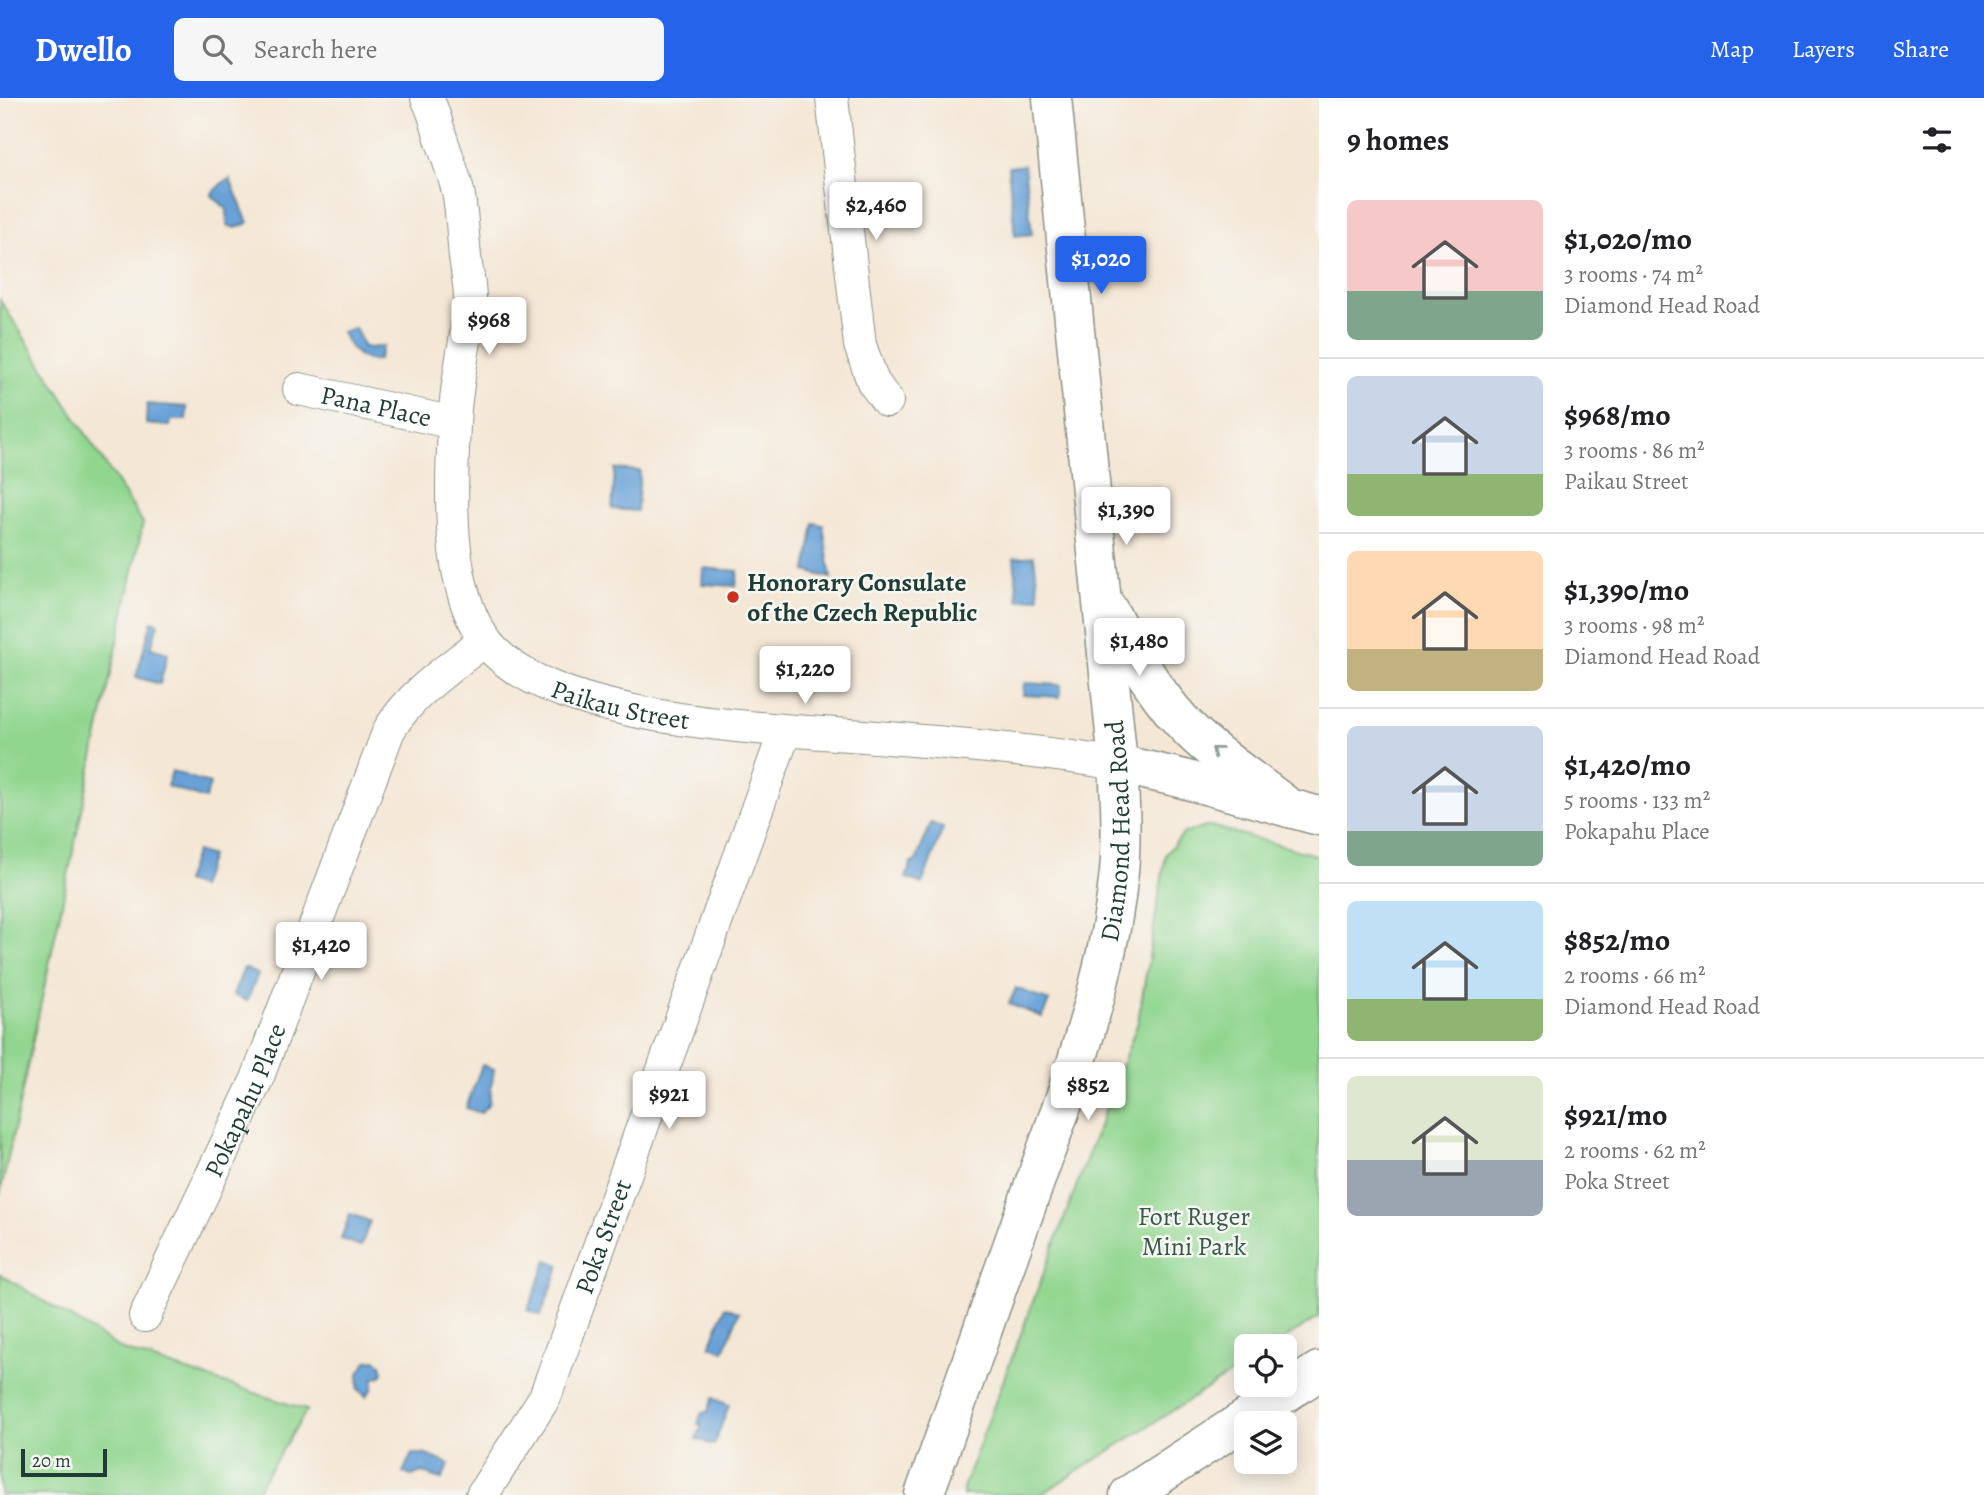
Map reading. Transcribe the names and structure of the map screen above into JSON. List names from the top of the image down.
{
  "streets": {
    "street": [
      "Pana Place",
      "Paikau Street",
      "Diamond Head Road",
      "Pokapahu Place",
      "Poka Street"
    ]
  },
  "crossings": [
    ["Pana Place", "Paikau Street"],
    ["Paikau Street", "Diamond Head Road"],
    ["Paikau Street", "Pokapahu Place"],
    ["Paikau Street", "Poka Street"]
  ],
  "parks": ["Fort Ruger Mini Park"],
  "places": ["Honorary Consulate of the Czech Republic"],
  "scale_bar": "20 m",
  "page": {
    "header": "Dwello",
    "search": "Search here",
    "nav": ["Map", "Layers", "Share"],
    "heading": "9 homes",
    "price": [
      "$2,460",
      "$1,020",
      "$968",
      "$1,390",
      "$1,480",
      "$1,220",
      "$1,420",
      "$852",
      "$921"
    ],
    "list": [
      {
        "name": "$1,020/mo",
        "note": "3 rooms · 74 m² · Diamond Head Road"
      },
      {
        "name": "$968/mo",
        "note": "3 rooms · 86 m² · Paikau Street"
      },
      {
        "name": "$1,390/mo",
        "note": "3 rooms · 98 m² · Diamond Head Road"
      },
      {
        "name": "$1,420/mo",
        "note": "5 rooms · 133 m² · Pokapahu Place"
      },
      {
        "name": "$852/mo",
        "note": "2 rooms · 66 m² · Diamond Head Road"
      },
      {
        "name": "$921/mo",
        "note": "2 rooms · 62 m² · Poka Street"
      }
    ],
    "scale": "20 m"
  }
}
